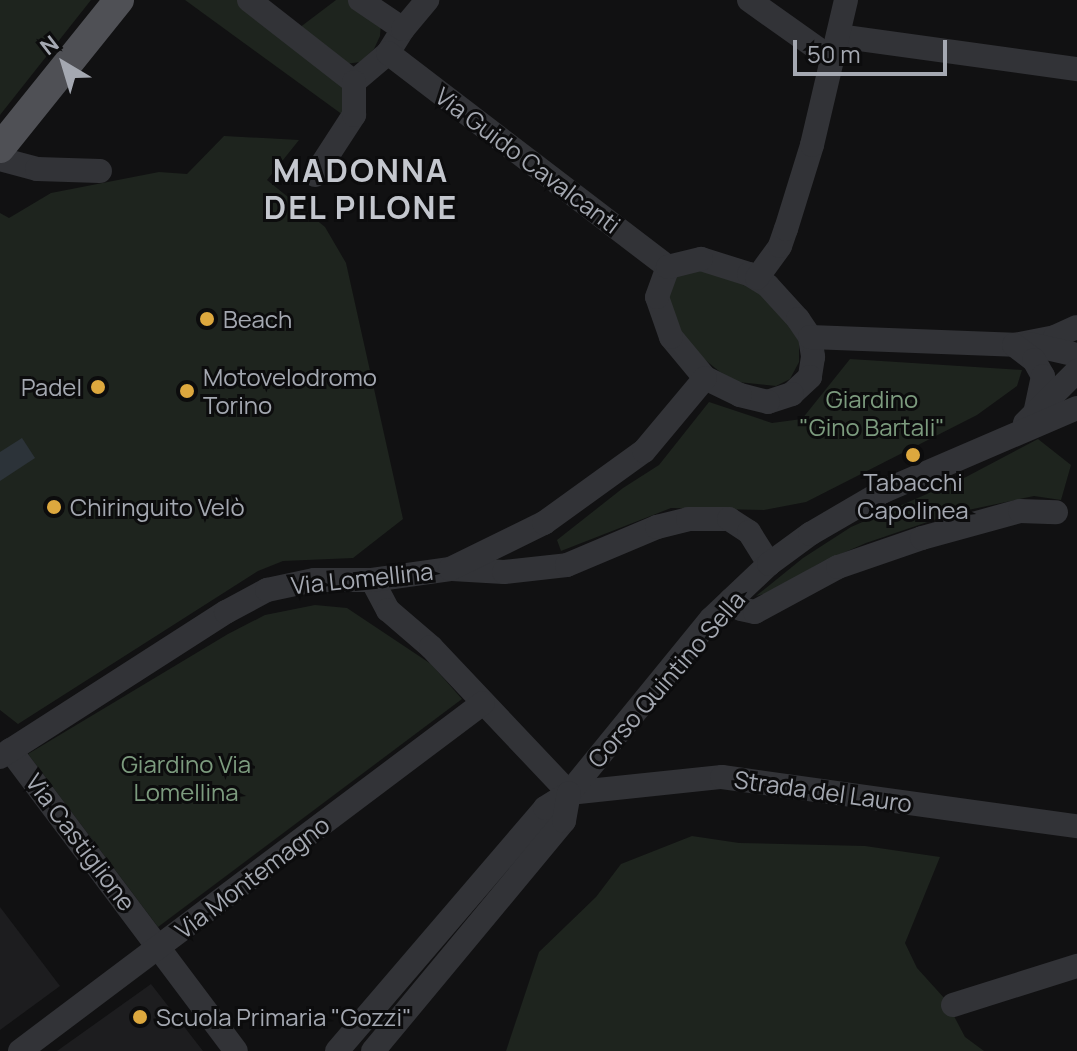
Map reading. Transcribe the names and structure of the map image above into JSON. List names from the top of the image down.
{
  "streets": {
    "street": [
      "Via Guido Cavalcanti",
      "Via Lomellina",
      "Corso Quintino Sella",
      "Strada del Lauro",
      "Via Castiglione",
      "Via Montemagno"
    ]
  },
  "crossings": [
    ["Via Guido Cavalcanti", "Via Lomellina"],
    ["Via Lomellina", "Via Castiglione"],
    ["Corso Quintino Sella", "Strada del Lauro"],
    ["Via Castiglione", "Via Montemagno"]
  ],
  "districts": ["MADONNA DEL PILONE"],
  "parks": ["Giardino \"Gino Bartali\"", "Giardino Via Lomellina"],
  "places": [
    "Beach",
    "Padel",
    "Motovelodromo Torino",
    "Tabacchi Capolinea",
    "Chiringuito Velò",
    "Scuola Primaria \"Gozzi\""
  ],
  "scale_bar": "50 m",
  "north": "top left"
}
